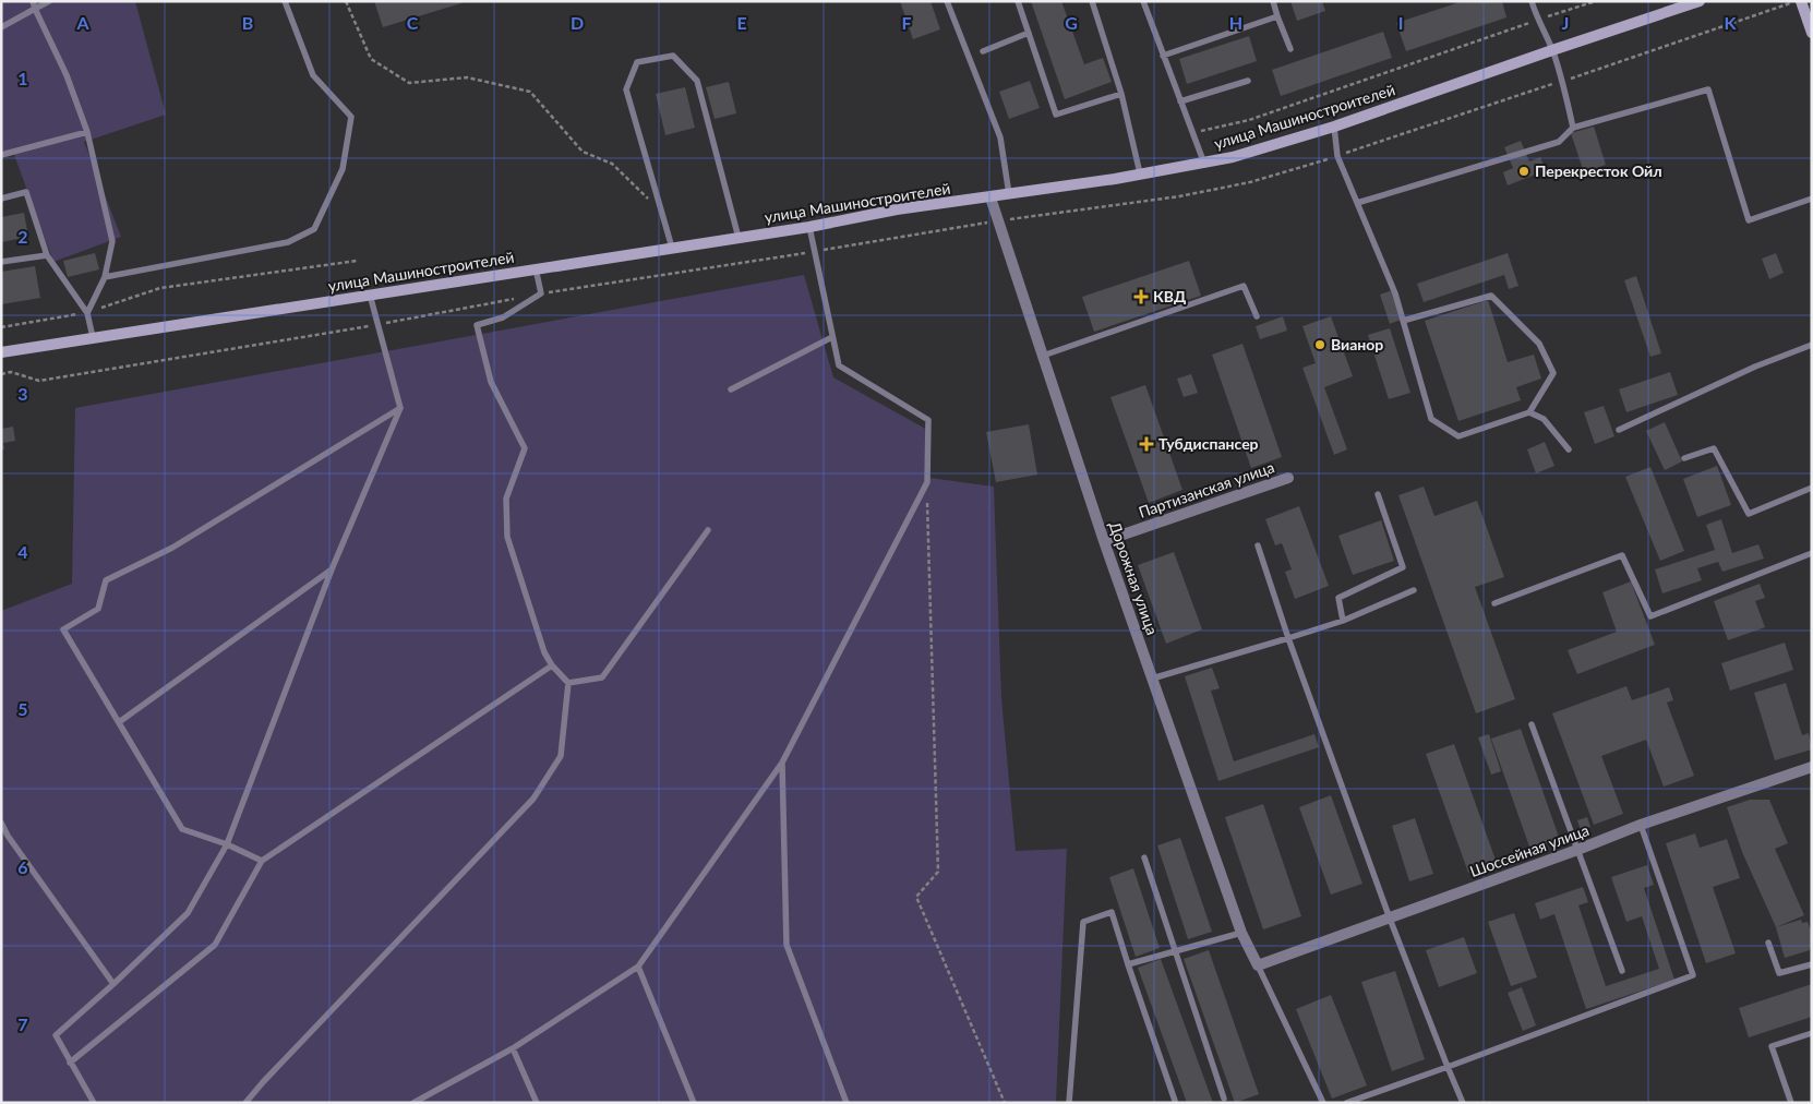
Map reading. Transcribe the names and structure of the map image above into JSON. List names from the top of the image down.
{
  "streets": {
    "street": [
      "улица Машиностроителей",
      "Партизанская улица",
      "Дорожная улица",
      "Шоссейная улица"
    ]
  },
  "crossings": [
    ["улица Машиностроителей", "Дорожная улица"],
    ["Партизанская улица", "Дорожная улица"],
    ["Дорожная улица", "Шоссейная улица"]
  ],
  "places": {
    "other": ["Перекресток Ойл", "Вианор"],
    "health": ["КВД", "Тубдиспансер"]
  },
  "grid": {
    "columns": [
      "A",
      "B",
      "C",
      "D",
      "E",
      "F",
      "G",
      "H",
      "I",
      "J",
      "K"
    ],
    "rows": [
      "1",
      "2",
      "3",
      "4",
      "5",
      "6",
      "7"
    ]
  }
}
